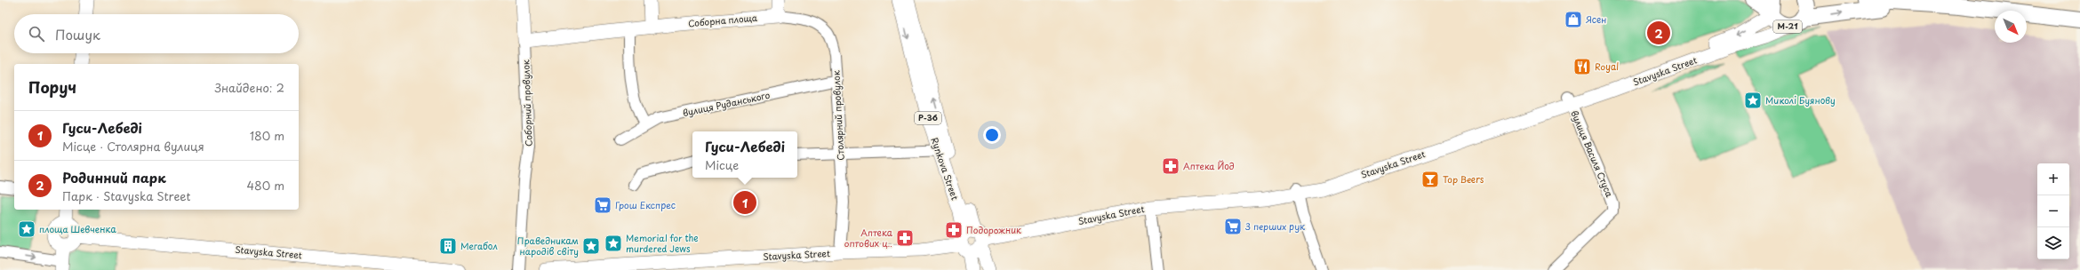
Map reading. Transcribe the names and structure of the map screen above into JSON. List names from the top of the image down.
{
  "streets": {
    "highway": ["М-21"],
    "main road": [
      "Соборна площа",
      "Stavyska Street",
      "Соборний провулок",
      "Р-36",
      "Rynkova Street"
    ],
    "street": ["вулиця Руданського", "Столярний провулок", "вулиця Василя Стуса"]
  },
  "crossings": [
    ["Соборна площа", "Соборний провулок"],
    ["Соборна площа", "Столярний провулок"],
    ["М-21", "Stavyska Street"],
    ["Stavyska Street", "Столярний провулок"],
    ["Stavyska Street", "вулиця Василя Стуса"],
    ["Stavyska Street", "Rynkova Street"],
    ["вулиця Руданського", "Столярний провулок"]
  ],
  "places": {
    "shop": ["Ясен"],
    "restaurant": ["Royal"],
    "place": [
      "Миколі Буянову",
      "площа Шевченка",
      "Memorial for the murdered Jews",
      "Праведникам народів світу"
    ],
    "pharmacy": ["Аптека Йод", "Подорожник", "Аптека оптових ц.."],
    "bar": ["Top Beers"],
    "supermarket": ["Грош Експрес", "З перших рук"],
    "building": ["Мегабол"]
  },
  "north": "bottom right",
  "page": {
    "search": "Пошук",
    "pins": ["2", "1"],
    "heading": ["Поруч", "Знайдено: 2"],
    "list": [
      {
        "mark": "1",
        "name": "Гуси-Лебеді",
        "note": "Місце · Столярна вулиця",
        "value": "180 m"
      },
      {
        "mark": "2",
        "name": "Родинний парк",
        "note": "Парк · Stavyska Street",
        "value": "480 m"
      }
    ],
    "popup": ["Гуси-Лебеді", "Місце"],
    "map_buttons": ["+", "−"]
  }
}
